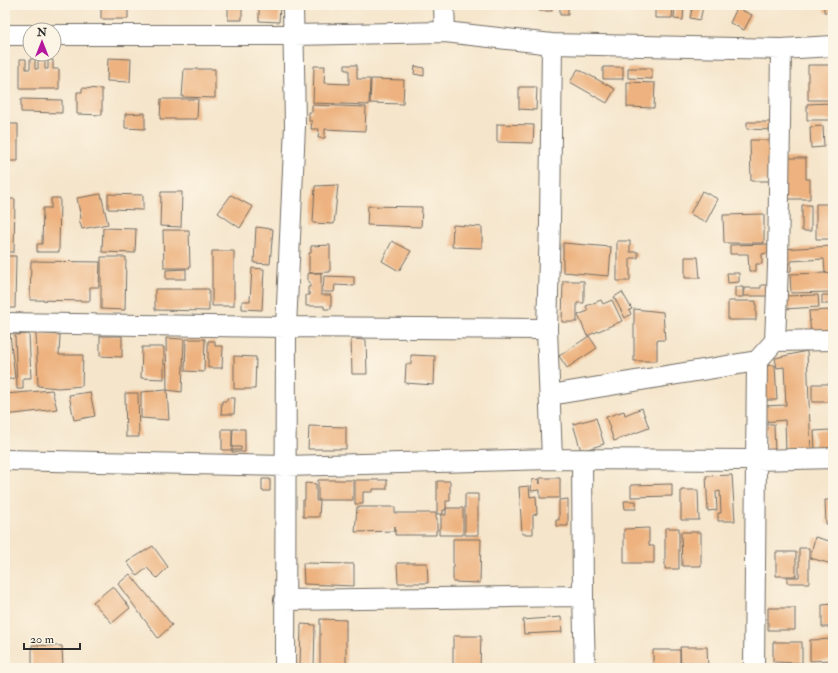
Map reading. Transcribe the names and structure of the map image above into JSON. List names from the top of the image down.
{
  "scale_bar": "20 m",
  "north": "top"
}
